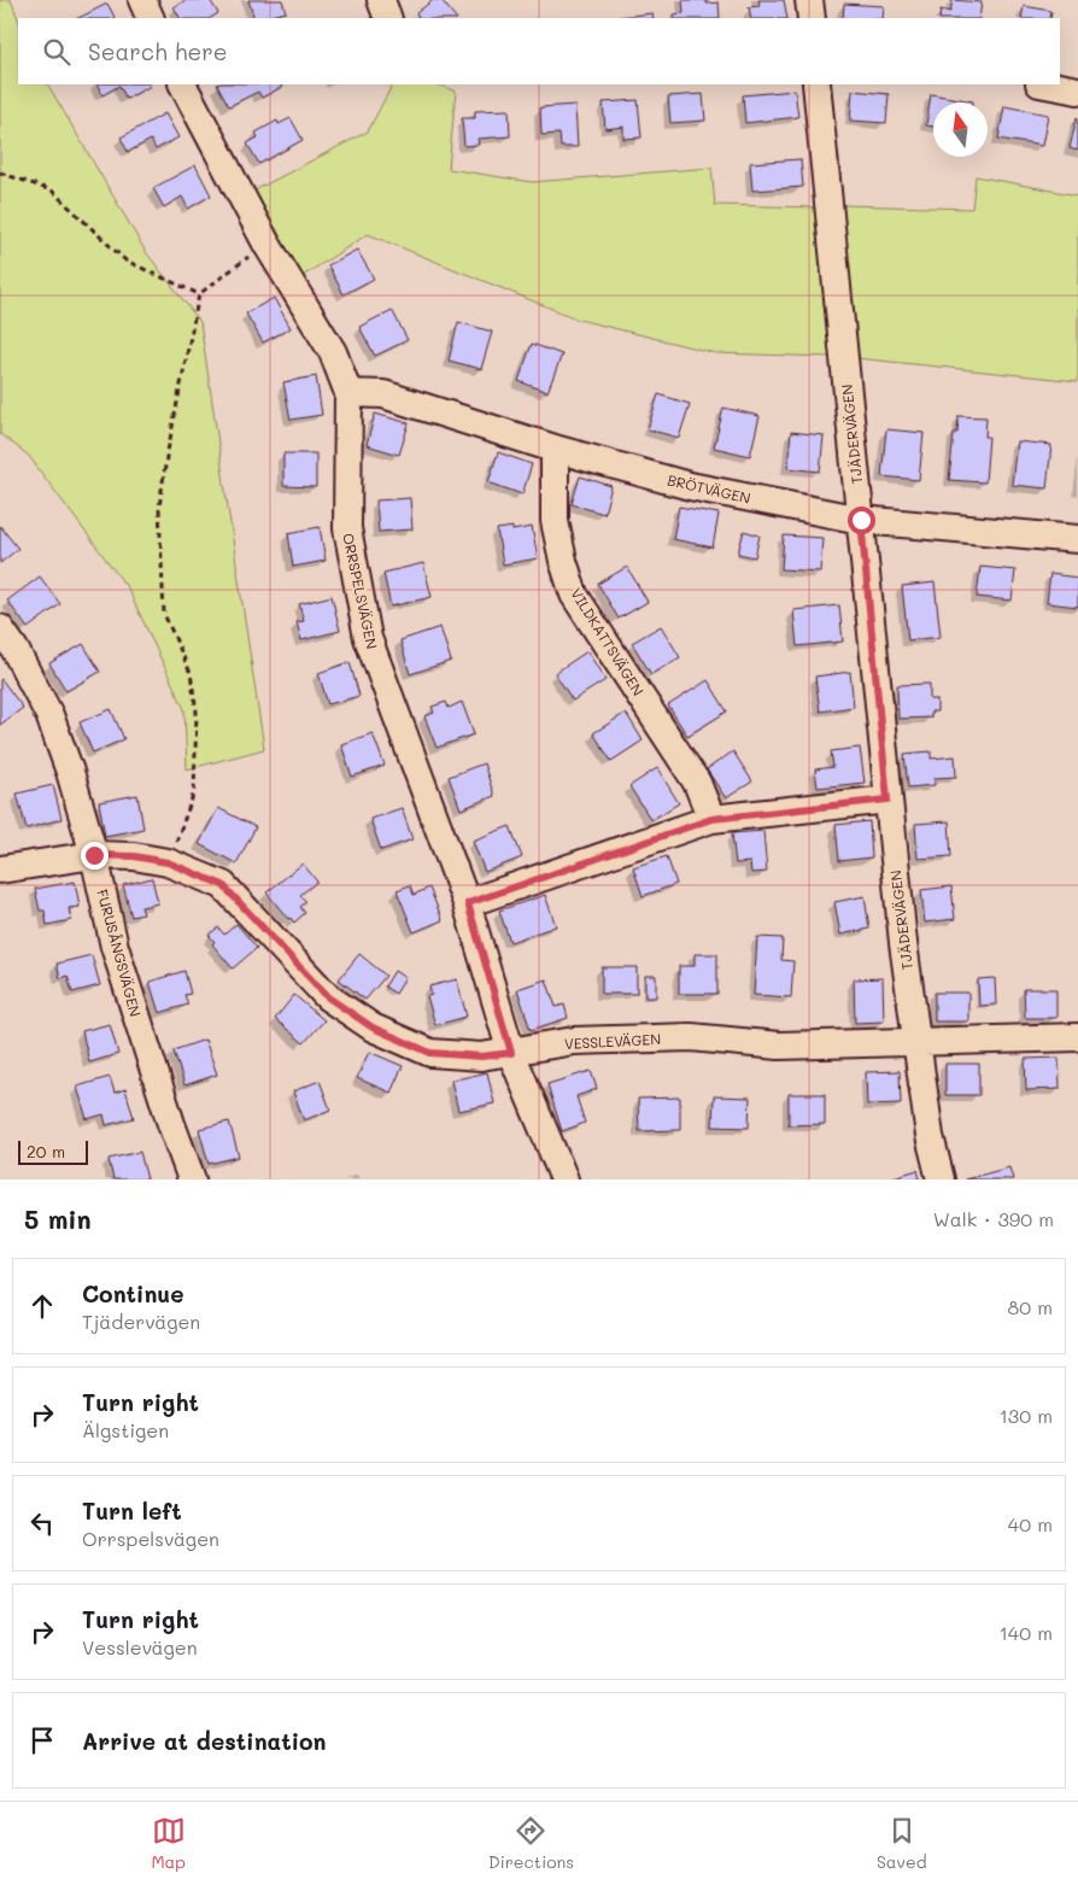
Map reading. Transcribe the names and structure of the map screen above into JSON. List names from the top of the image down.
{
  "streets": {
    "street": [
      "TJÄDERVÄGEN",
      "BRÖTVÄGEN",
      "ORRSPELSVÄGEN",
      "VILDKATTSVÄGEN",
      "FURUSÅNGSVÄGEN",
      "VESSLEVÄGEN"
    ]
  },
  "crossings": [
    ["TJÄDERVÄGEN", "BRÖTVÄGEN"],
    ["TJÄDERVÄGEN", "VESSLEVÄGEN"],
    ["BRÖTVÄGEN", "ORRSPELSVÄGEN"],
    ["BRÖTVÄGEN", "VILDKATTSVÄGEN"],
    ["ORRSPELSVÄGEN", "VESSLEVÄGEN"],
    ["FURUSÅNGSVÄGEN", "VESSLEVÄGEN"]
  ],
  "scale_bar": "20 m",
  "north": "top",
  "page": {
    "search": "Search here",
    "scale": "20 m",
    "heading": ["5 min", "Walk · 390 m"],
    "list": [
      ["Continue", "Tjädervägen", "80 m"],
      ["Turn right", "Älgstigen", "130 m"],
      ["Turn left", "Orrspelsvägen", "40 m"],
      ["Turn right", "Vesslevägen", "140 m"],
      "Arrive at destination"
    ],
    "nav": ["Map", "Directions", "Saved"]
  }
}
